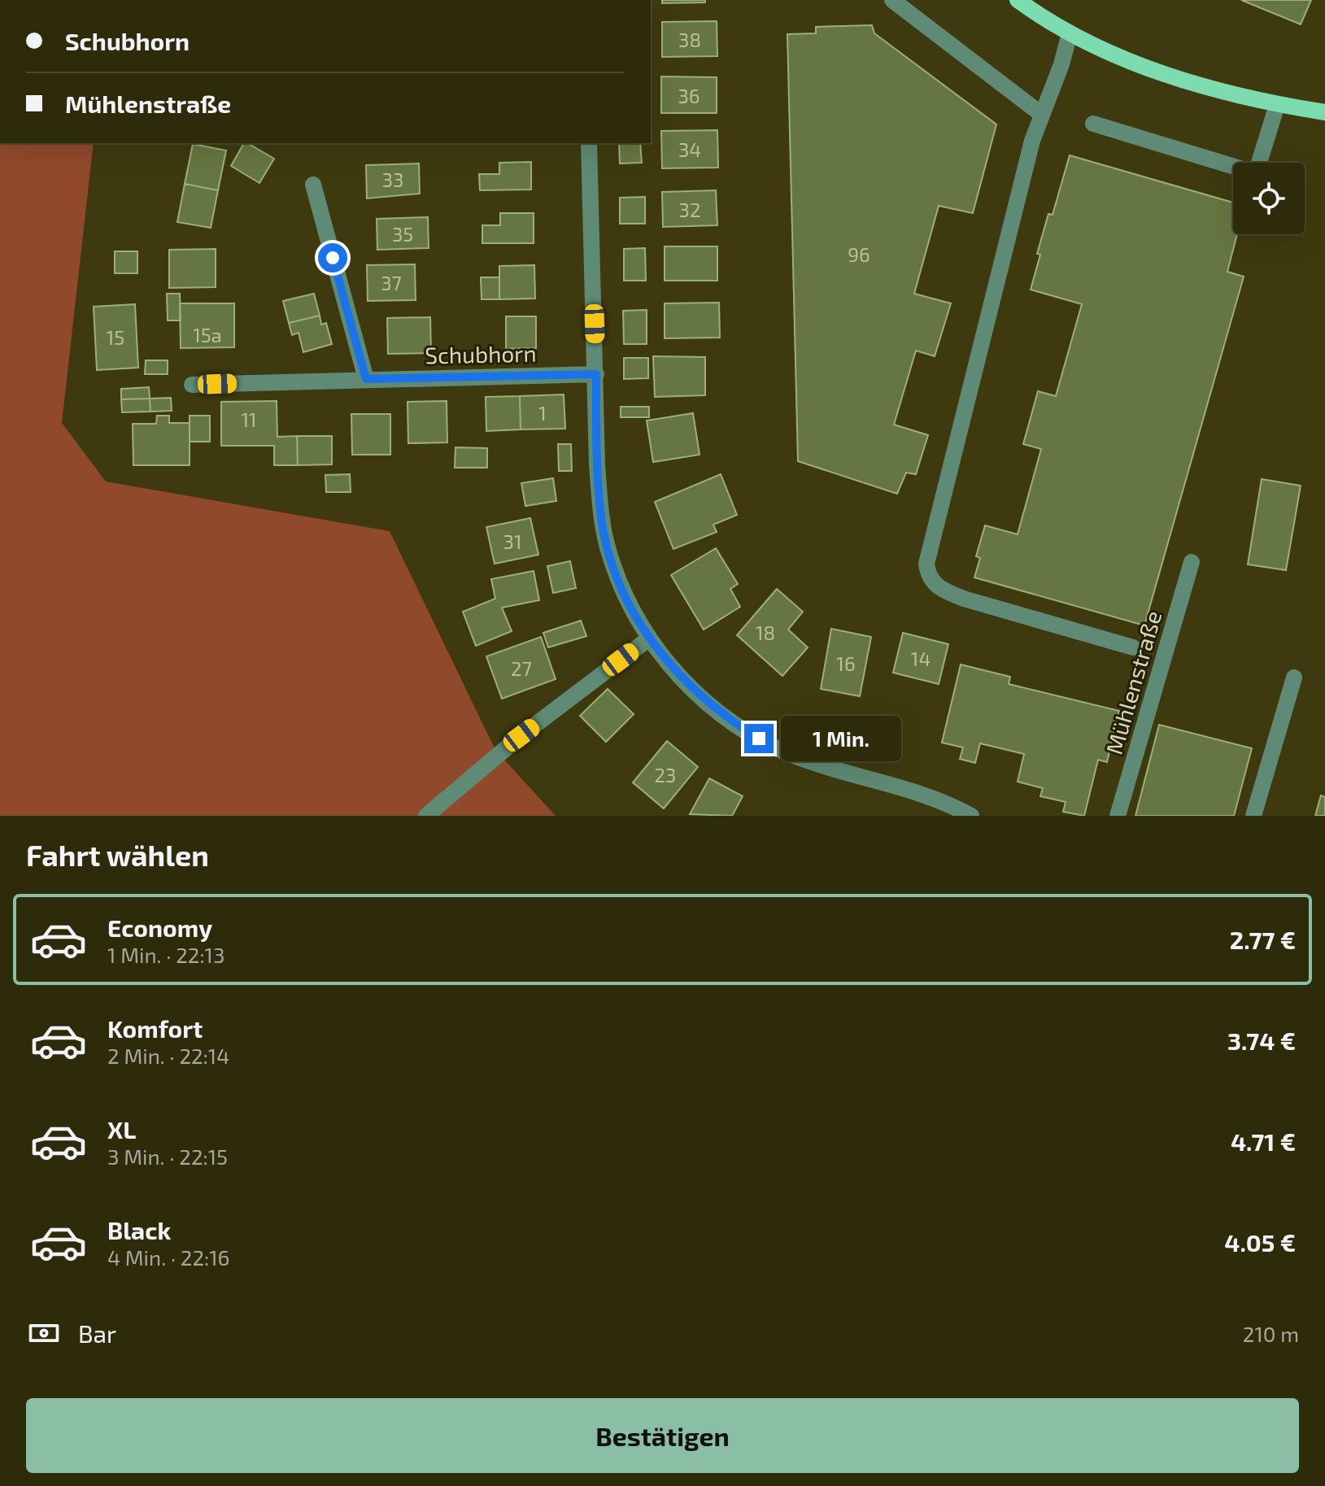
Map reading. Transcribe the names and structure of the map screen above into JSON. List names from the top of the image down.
{
  "streets": {
    "street": ["Schubhorn", "Mühlenstraße"]
  },
  "house_numbers": [
    "38",
    "36",
    "34",
    "33",
    "32",
    "35",
    "96",
    "37",
    "15a",
    "15",
    "1",
    "11",
    "31",
    "18",
    "14",
    "16",
    "27",
    "23"
  ],
  "page": {
    "banner": ["Schubhorn", "Mühlenstraße"],
    "bubble": "1 Min.",
    "heading": "Fahrt wählen",
    "list": [
      {
        "name": "Economy",
        "note": "1 Min. · 22:13",
        "value": "2.77 €"
      },
      {
        "name": "Komfort",
        "note": "2 Min. · 22:14",
        "value": "3.74 €"
      },
      {
        "name": "XL",
        "note": "3 Min. · 22:15",
        "value": "4.71 €"
      },
      {
        "name": "Black",
        "note": "4 Min. · 22:16",
        "value": "4.05 €"
      }
    ],
    "pay": ["Bar", "210 m"],
    "buttons": "Bestätigen"
  }
}
